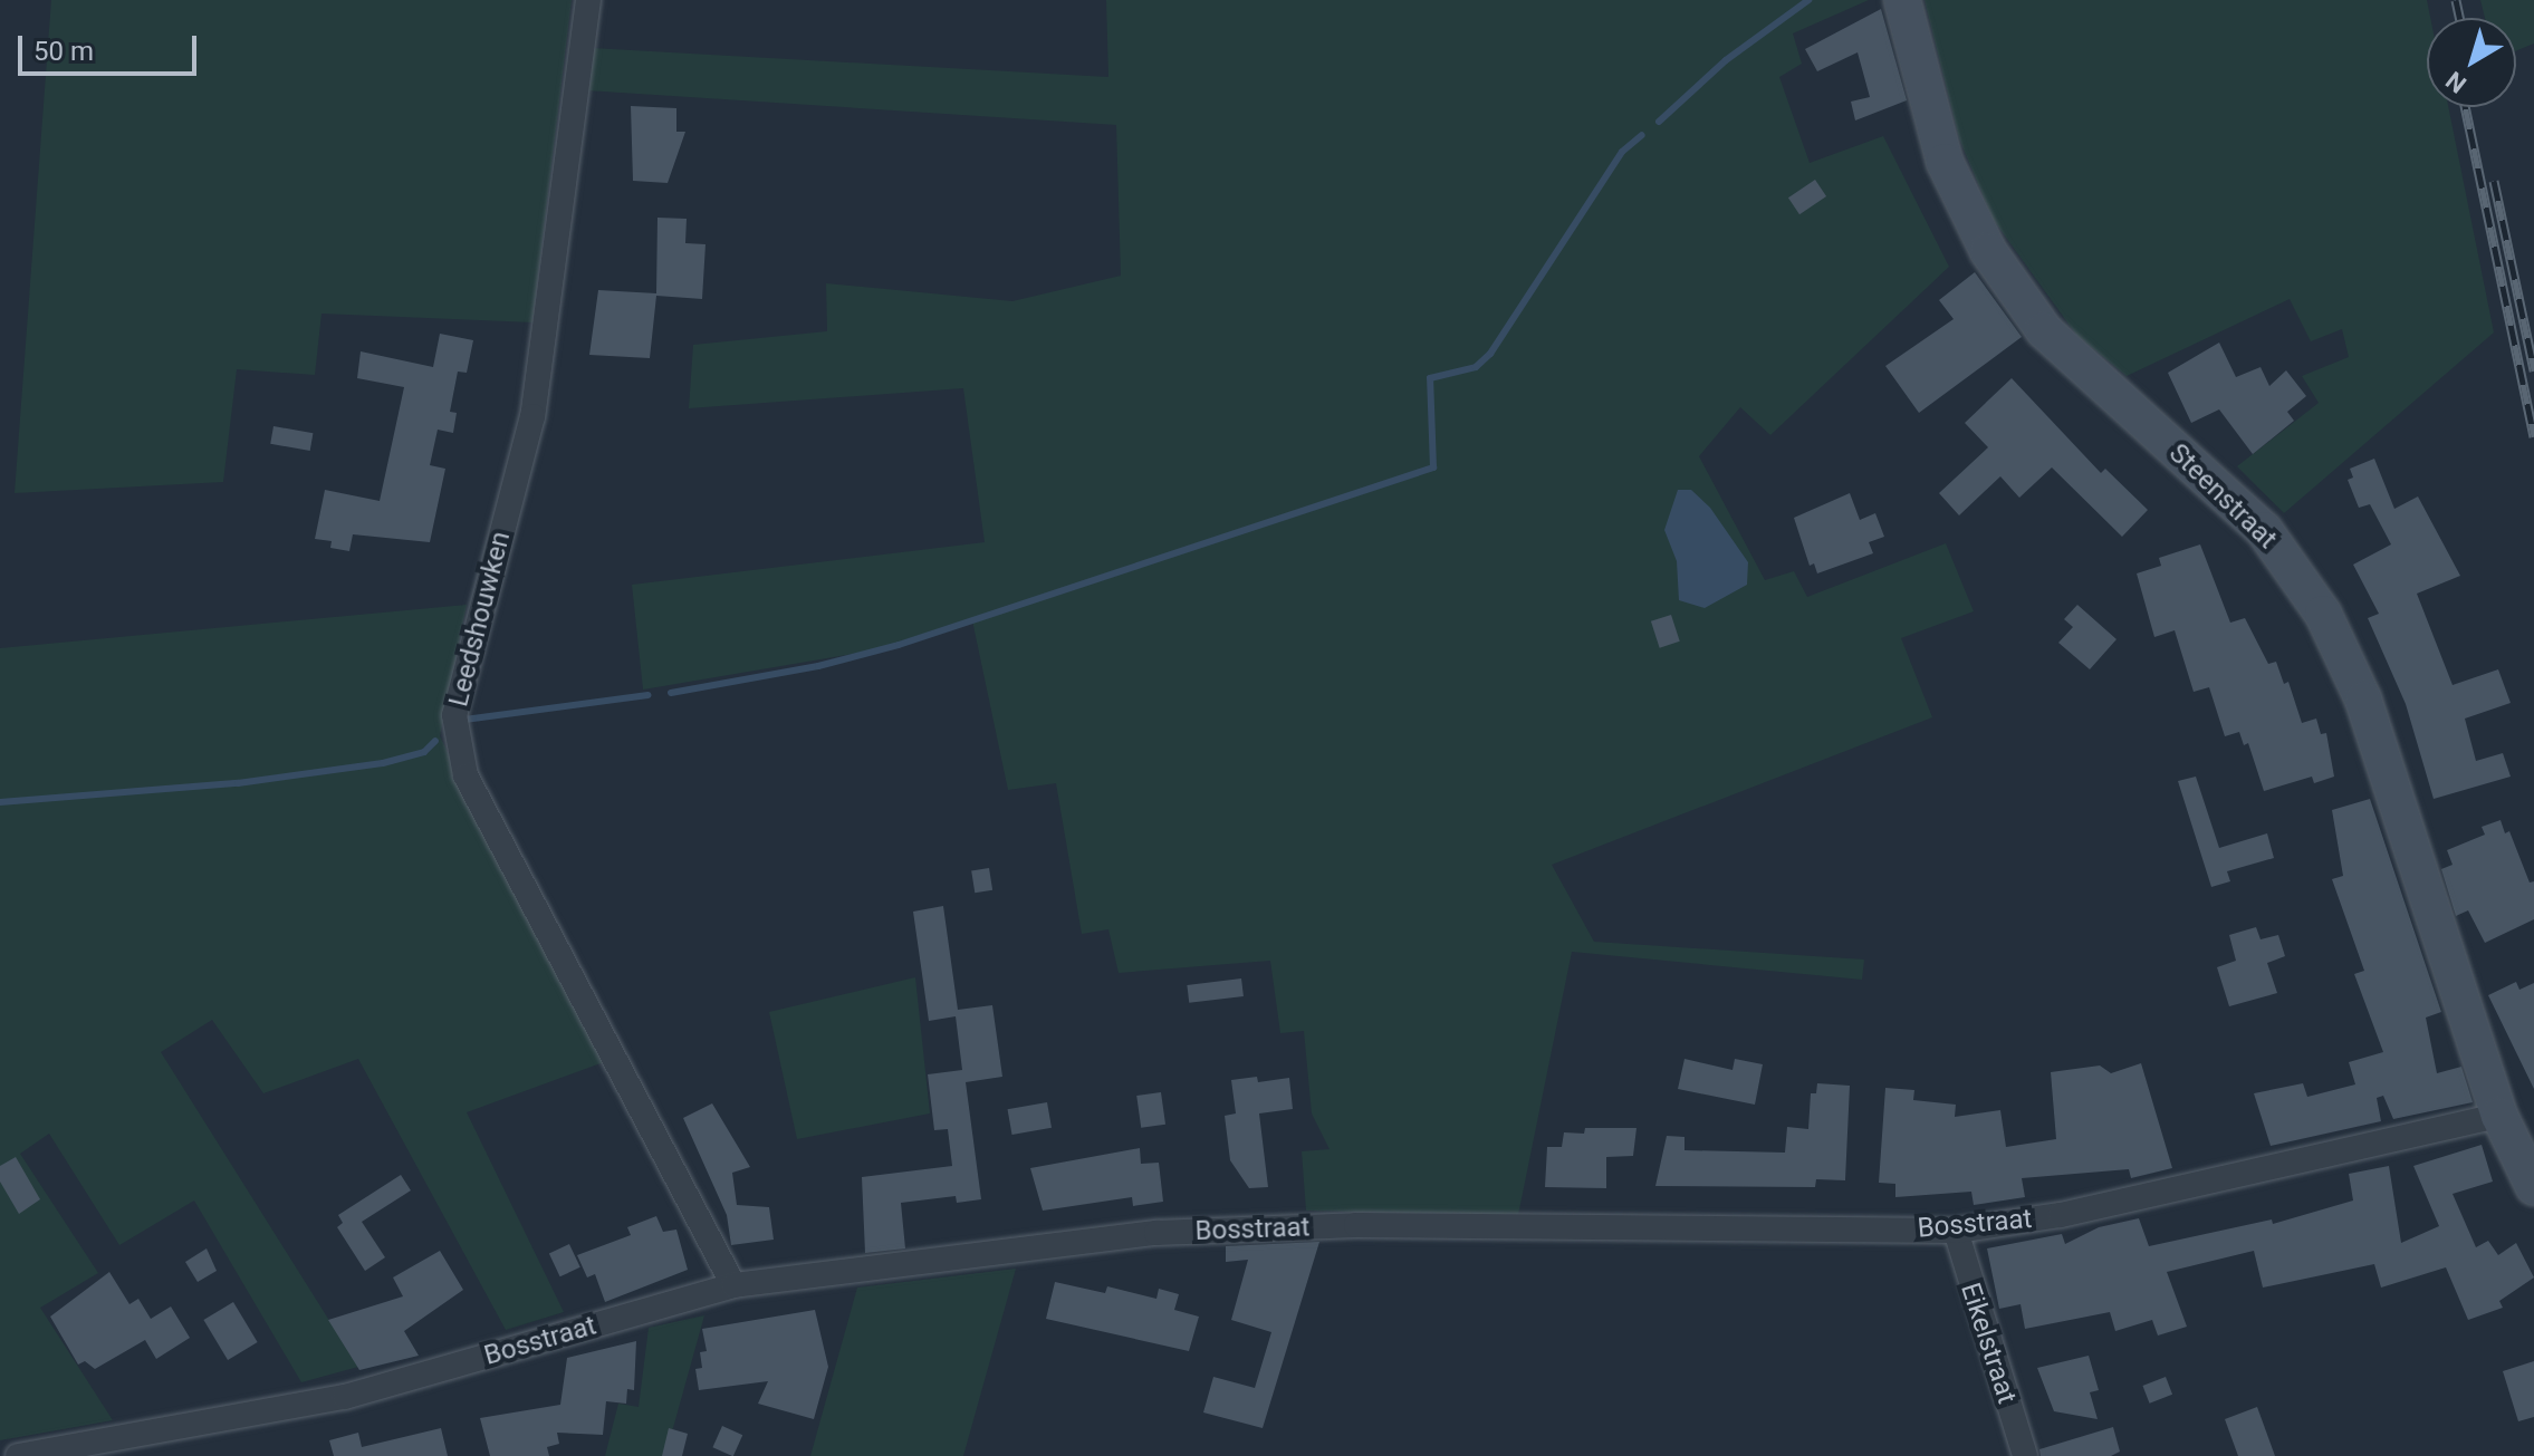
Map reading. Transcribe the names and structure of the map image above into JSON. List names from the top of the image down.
{
  "streets": {
    "street": [
      "Steenstraat",
      "Leedshouwken",
      "Bosstraat",
      "Eikelstraat"
    ]
  },
  "crossings": [
    ["Steenstraat", "Bosstraat"],
    ["Leedshouwken", "Bosstraat"],
    ["Bosstraat", "Eikelstraat"]
  ],
  "scale_bar": "50 m",
  "north": "bottom left"
}
